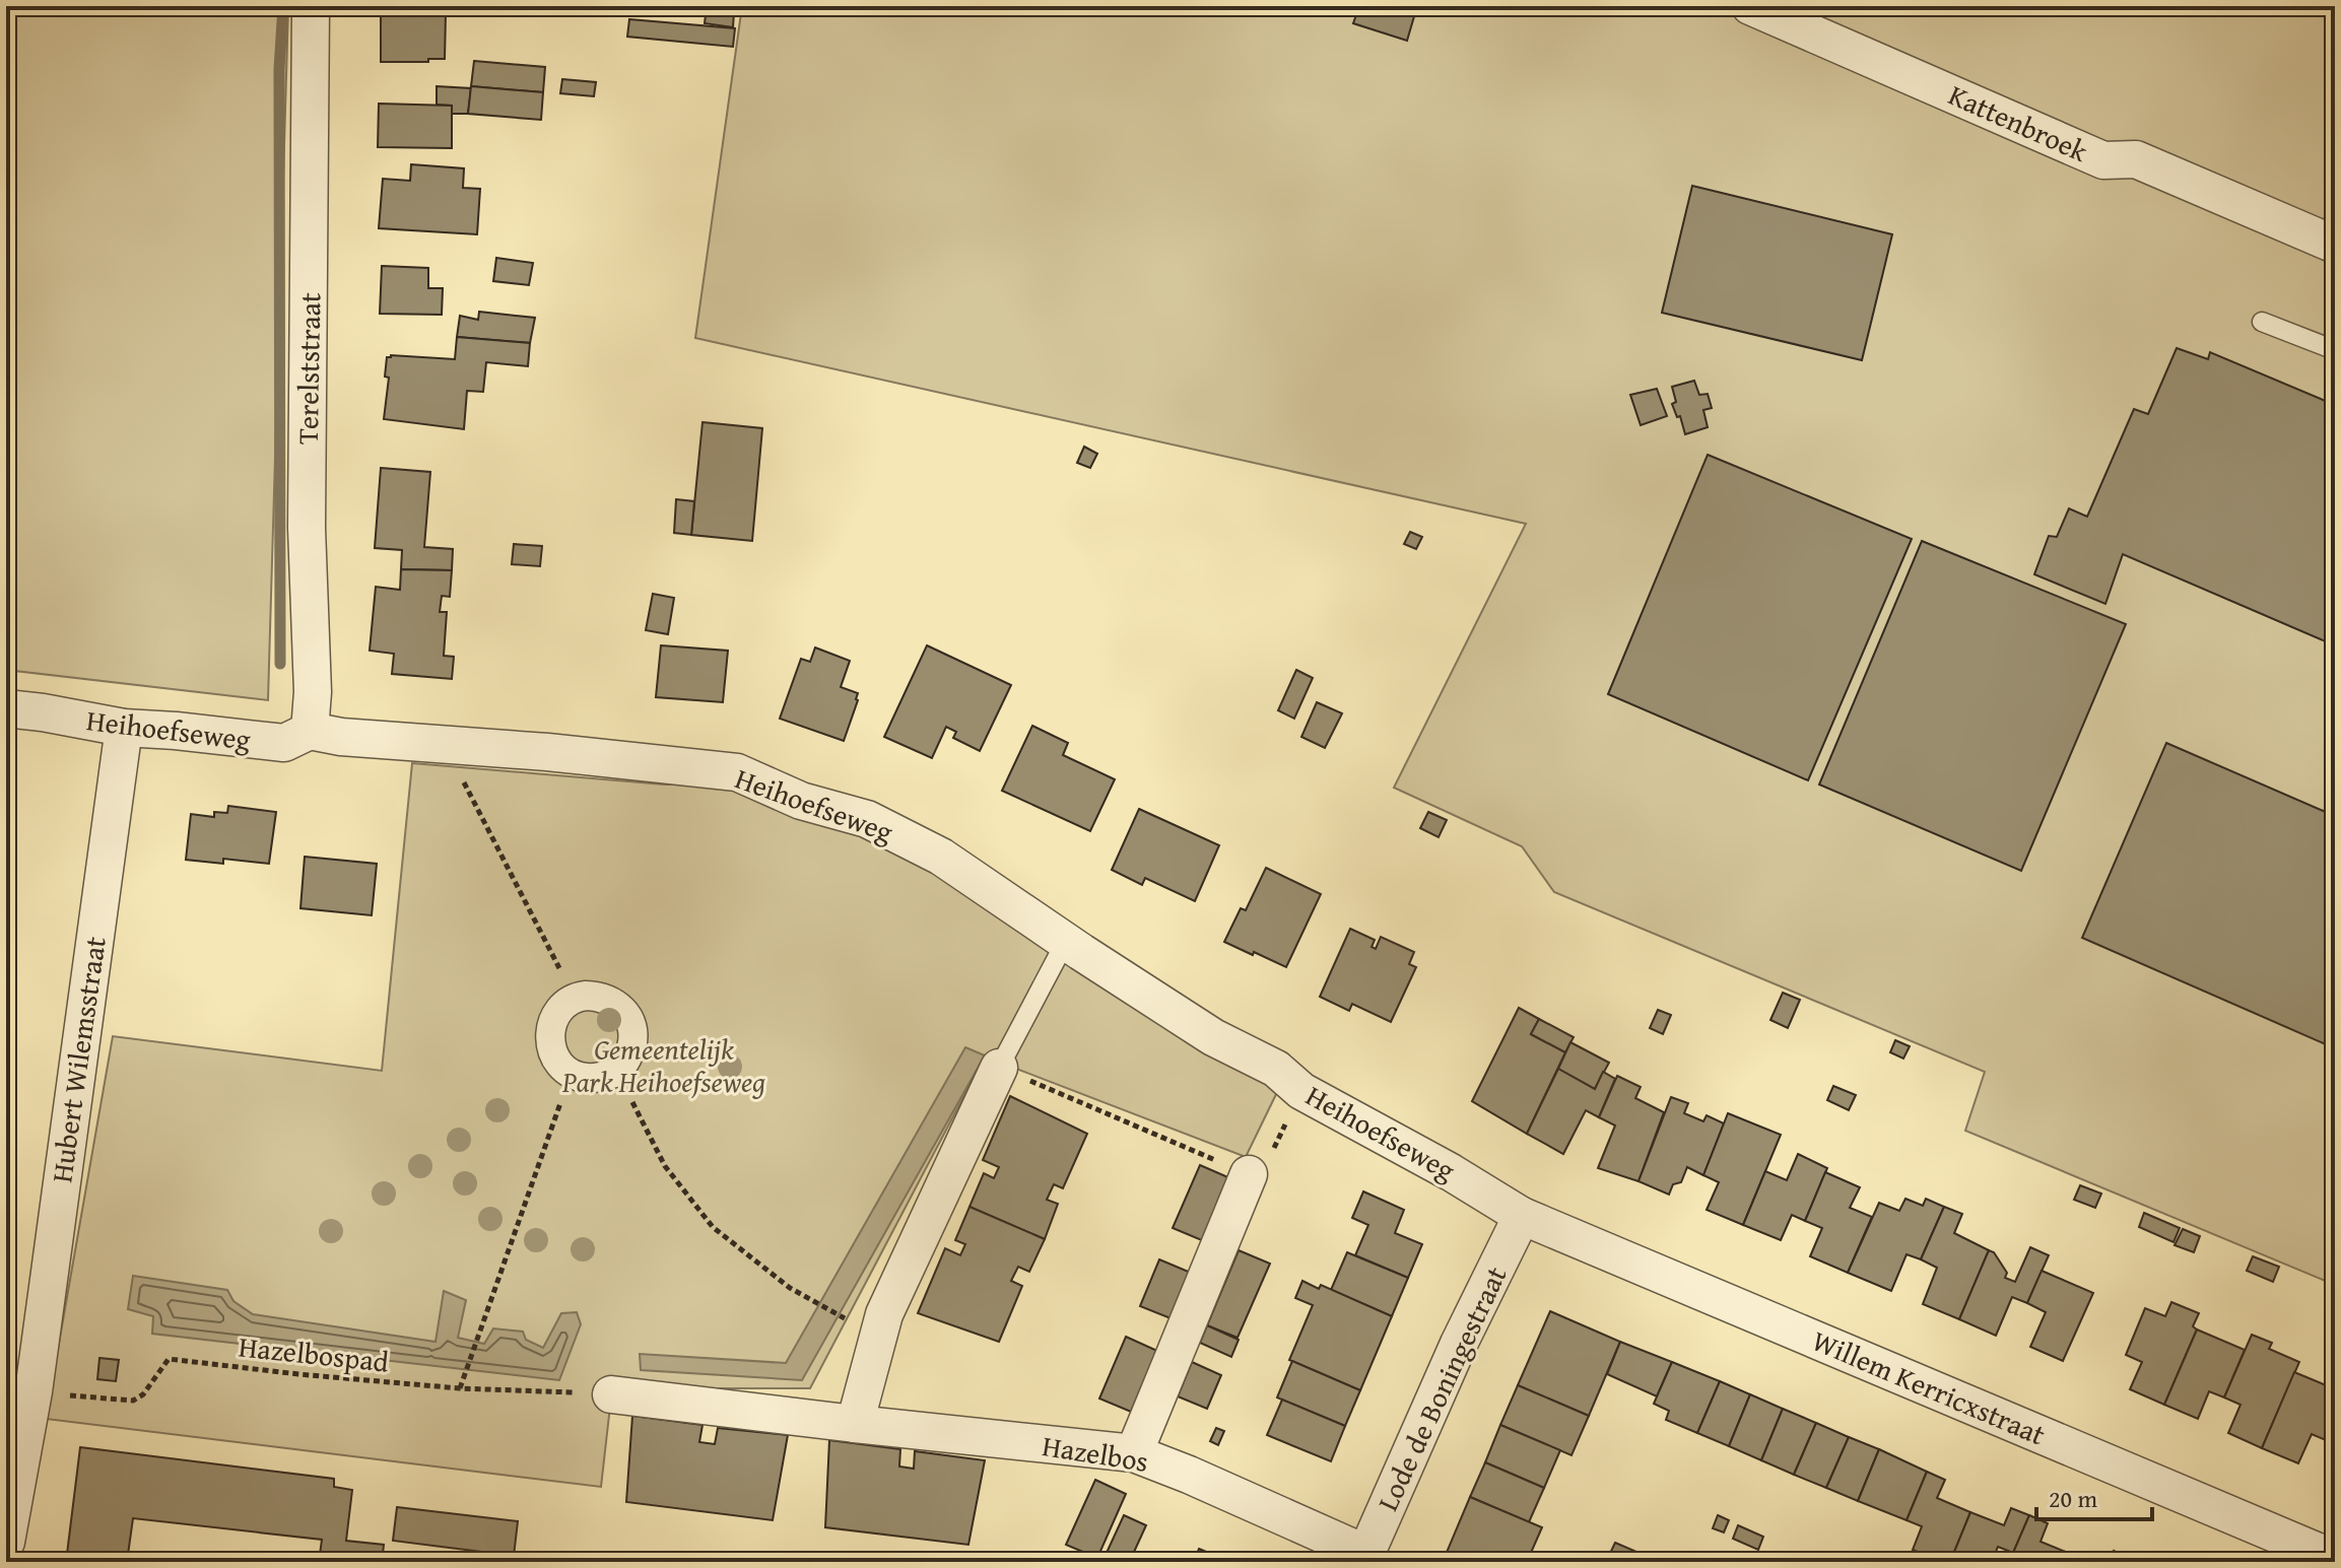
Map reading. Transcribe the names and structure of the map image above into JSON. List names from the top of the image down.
{
  "streets": {
    "street": [
      "Kattenbroek",
      "Terelststraat",
      "Heihoefseweg",
      "Hubert Wilemsstraat",
      "Willem Kerricxstraat",
      "Lode de Boningestraat",
      "Hazelbos"
    ],
    "path": ["Hazelbospad"]
  },
  "crossings": [
    ["Terelststraat", "Heihoefseweg"],
    ["Heihoefseweg", "Hubert Wilemsstraat"],
    ["Heihoefseweg", "Willem Kerricxstraat"],
    ["Heihoefseweg", "Lode de Boningestraat"],
    ["Hubert Wilemsstraat", "Hazelbospad"],
    ["Hazelbospad", "Hazelbos"],
    ["Willem Kerricxstraat", "Lode de Boningestraat"],
    ["Lode de Boningestraat", "Hazelbos"]
  ],
  "parks": ["Gemeentelijk Park Heihoefseweg"],
  "scale_bar": "20 m"
}
